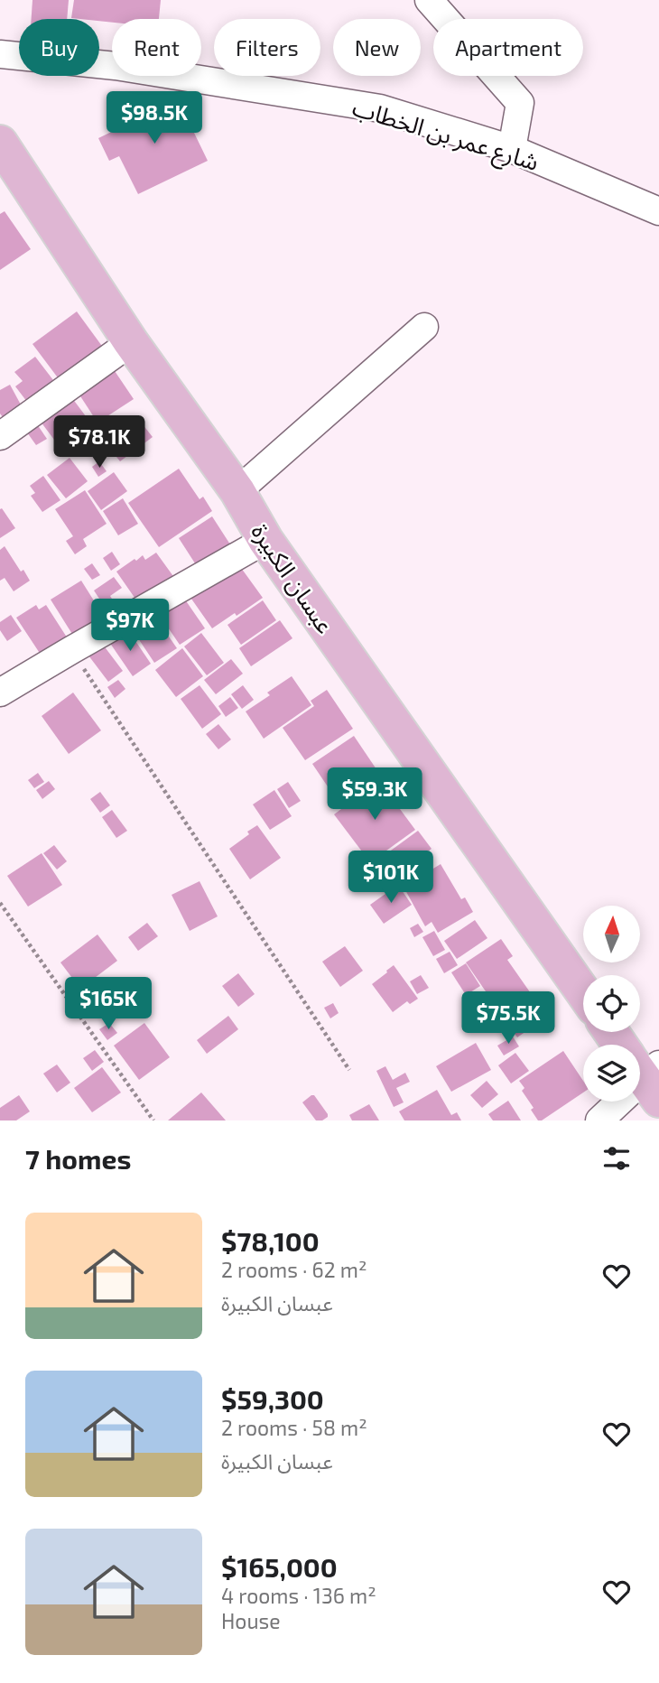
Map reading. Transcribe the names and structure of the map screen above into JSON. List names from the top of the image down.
{
  "streets": {
    "main road": ["عبسان الكبيرة"],
    "street": ["شارع عمر بن الخطاب"]
  },
  "north": "top",
  "page": {
    "chip": [
      "Buy",
      "Rent",
      "Filters",
      "New",
      "Apartment"
    ],
    "price": [
      "$98.5K",
      "$78.1K",
      "$97K",
      "$59.3K",
      "$101K",
      "$165K",
      "$75.5K"
    ],
    "heading": "7 homes",
    "list": [
      {
        "name": "$78,100",
        "note": "2 rooms · 62 m² · عبسان الكبيرة"
      },
      {
        "name": "$59,300",
        "note": "2 rooms · 58 m² · عبسان الكبيرة"
      },
      {
        "name": "$165,000",
        "note": "4 rooms · 136 m² · House"
      }
    ]
  }
}
